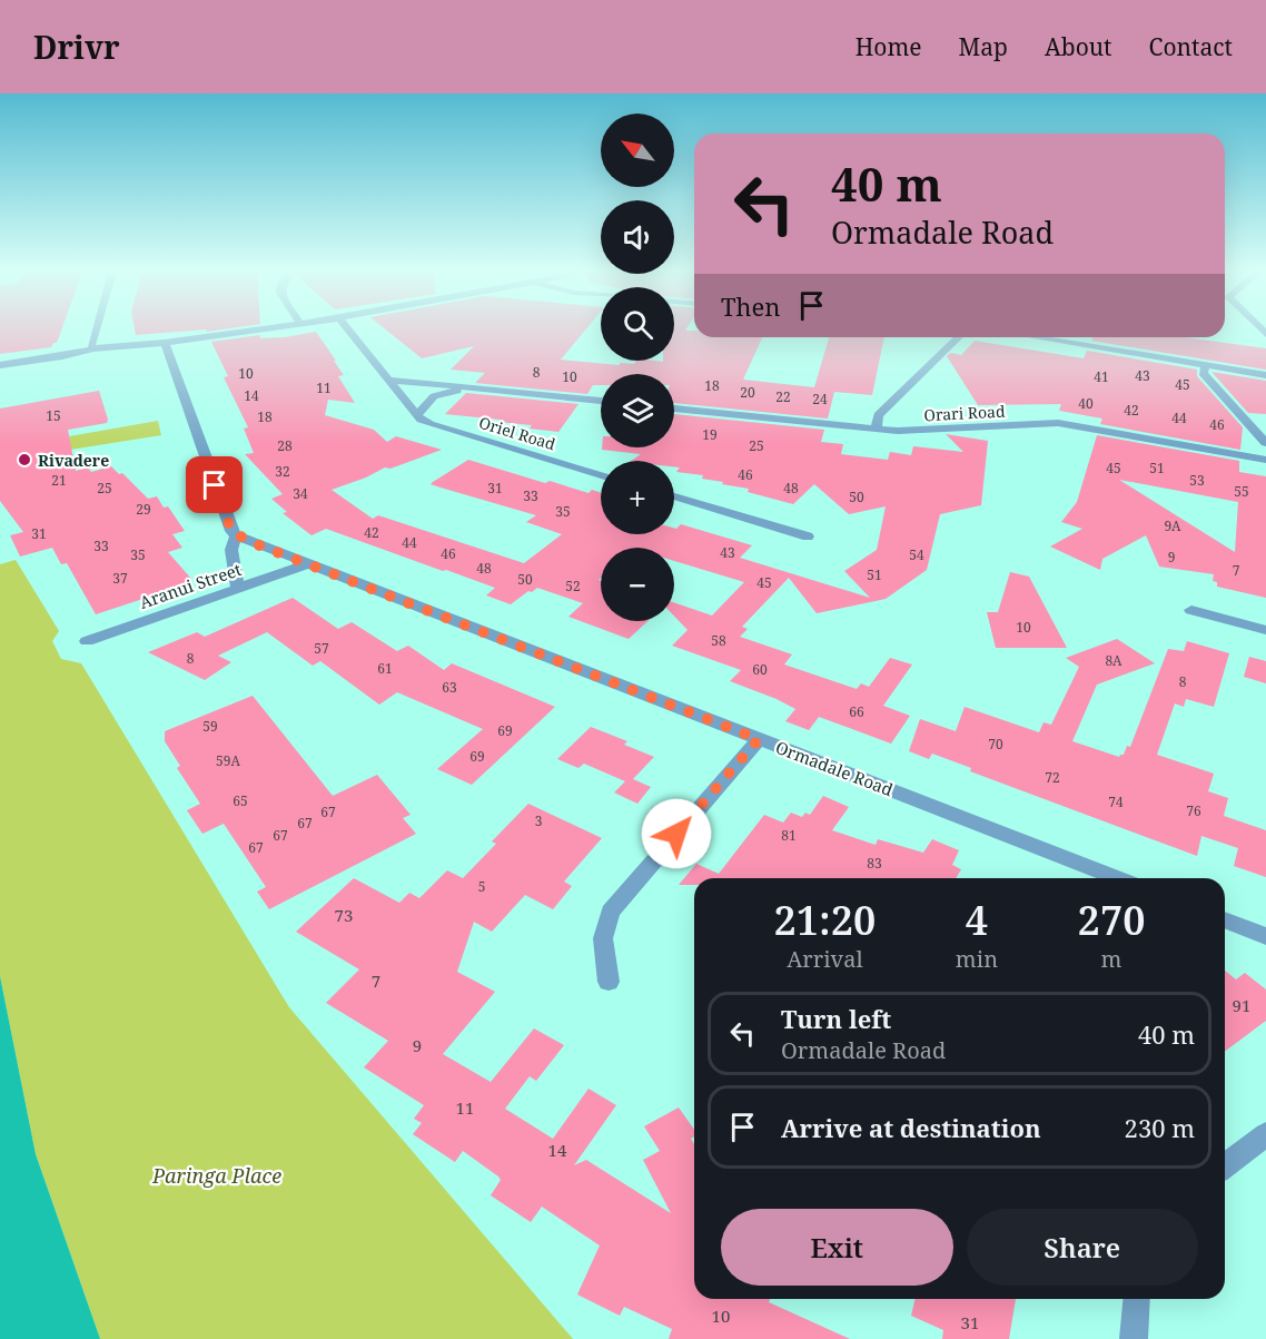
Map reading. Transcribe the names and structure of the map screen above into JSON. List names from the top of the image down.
{
  "streets": {
    "street": [
      "Orari Road",
      "Oriel Road",
      "Aranui Street",
      "Ormadale Road"
    ]
  },
  "crossings": [
    ["Aranui Street", "Ormadale Road"]
  ],
  "parks": ["Paringa Place"],
  "places": ["Rivadere"],
  "house_numbers": [
    "8",
    "10",
    "43",
    "10",
    "41",
    "45",
    "18",
    "11",
    "20",
    "14",
    "22",
    "24",
    "40",
    "42",
    "15",
    "18",
    "44",
    "46",
    "19",
    "28",
    "25",
    "45",
    "51",
    "32",
    "46",
    "21",
    "53",
    "25",
    "31",
    "48",
    "55",
    "34",
    "33",
    "50",
    "29",
    "35",
    "9A",
    "42",
    "31",
    "44",
    "33",
    "43",
    "46",
    "35",
    "54",
    "9",
    "48",
    "7",
    "51",
    "37",
    "50",
    "45",
    "52",
    "10",
    "58",
    "57",
    "8",
    "8A",
    "61",
    "60",
    "8",
    "63",
    "66",
    "59",
    "69",
    "70",
    "69",
    "59A",
    "72",
    "65",
    "74",
    "76",
    "67",
    "3",
    "67",
    "67",
    "81",
    "67",
    "83",
    "5",
    "73",
    "7",
    "91",
    "9",
    "11",
    "14",
    "10",
    "31"
  ],
  "north": "top left",
  "page": {
    "header": "Drivr",
    "nav": [
      "Home",
      "Map",
      "About",
      "Contact"
    ],
    "map_buttons": ["+", "−"],
    "turn": ["40 m", "Ormadale Road"],
    "then": "Then",
    "eta": [
      "21:20",
      "Arrival",
      "4",
      "min",
      "270",
      "m"
    ],
    "list": [
      {
        "name": "Turn left",
        "note": "Ormadale Road",
        "value": "40 m"
      },
      {
        "name": "Arrive at destination",
        "value": "230 m"
      }
    ],
    "buttons": ["Exit", "Share"]
  }
}
